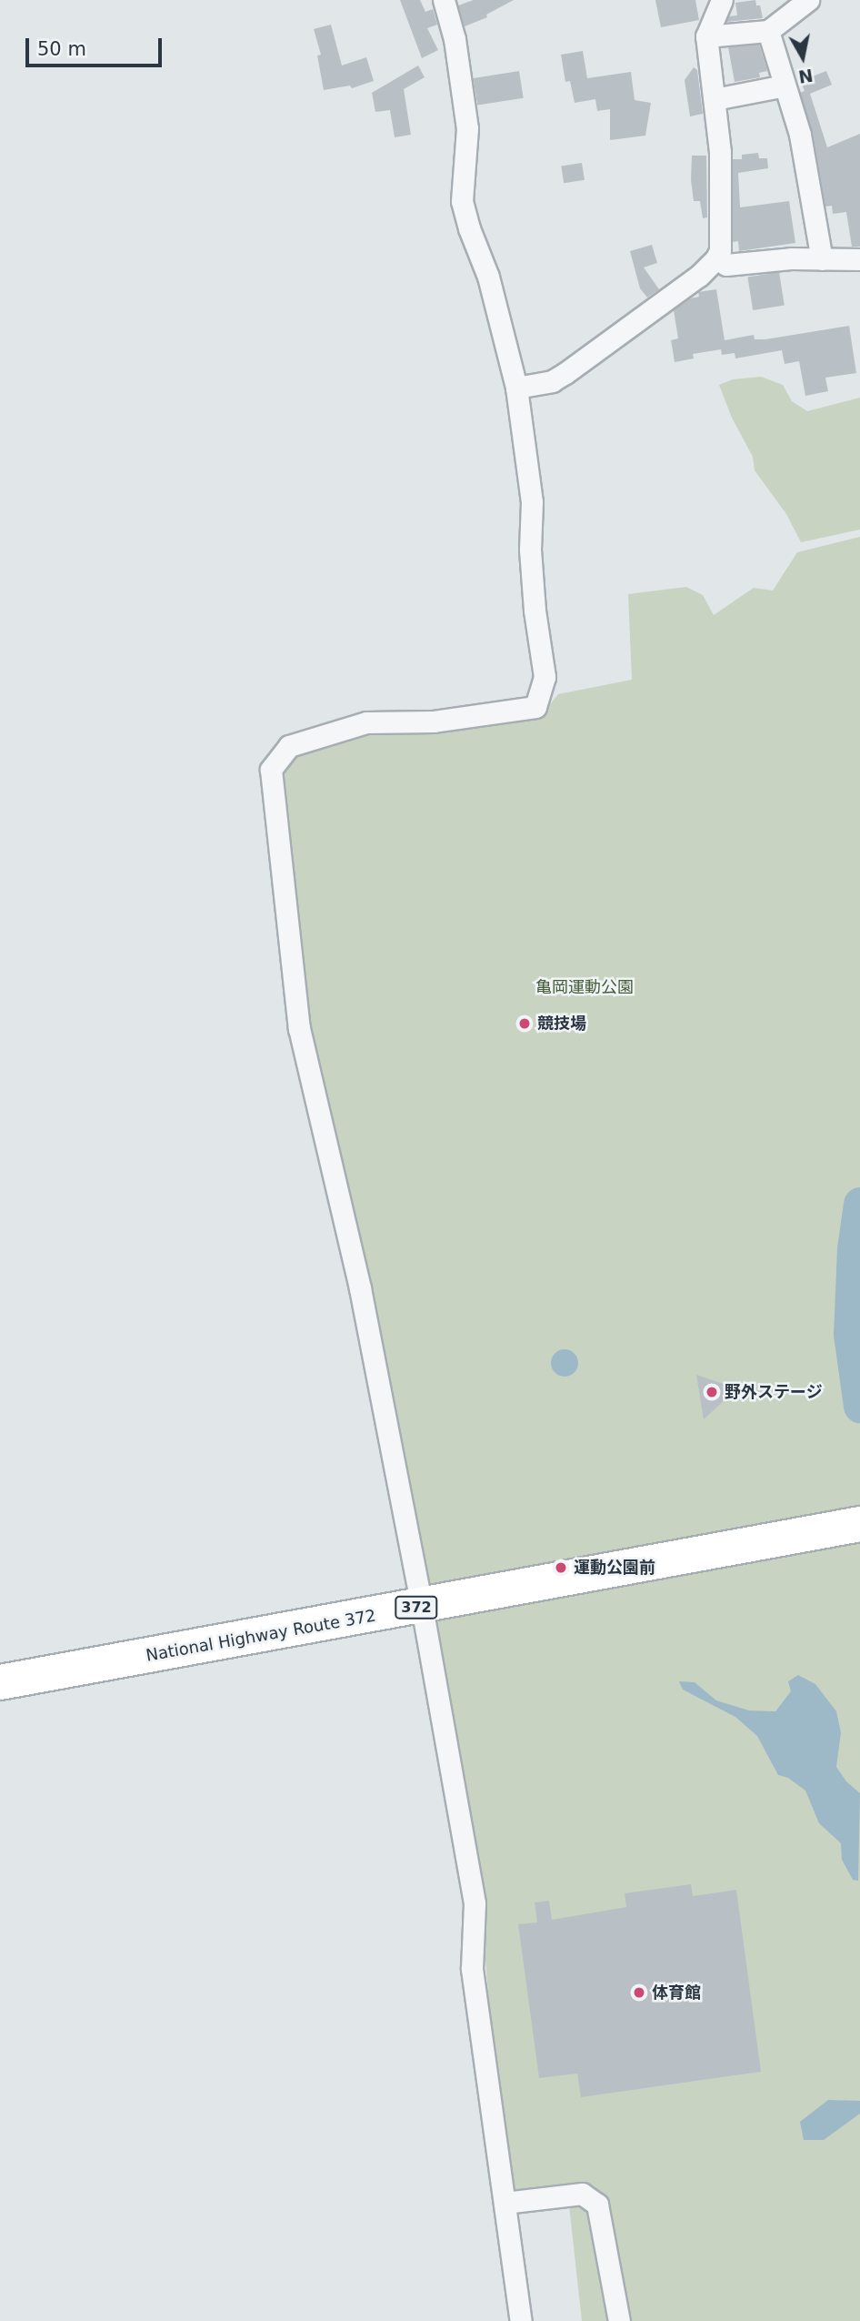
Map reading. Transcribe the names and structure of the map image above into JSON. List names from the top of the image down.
{
  "streets": {
    "highway": ["372", "National Highway Route 372"]
  },
  "parks": ["亀岡運動公園"],
  "places": [
    "競技場",
    "野外ステージ",
    "運動公園前",
    "体育館"
  ],
  "scale_bar": "50 m",
  "north": "bottom"
}
